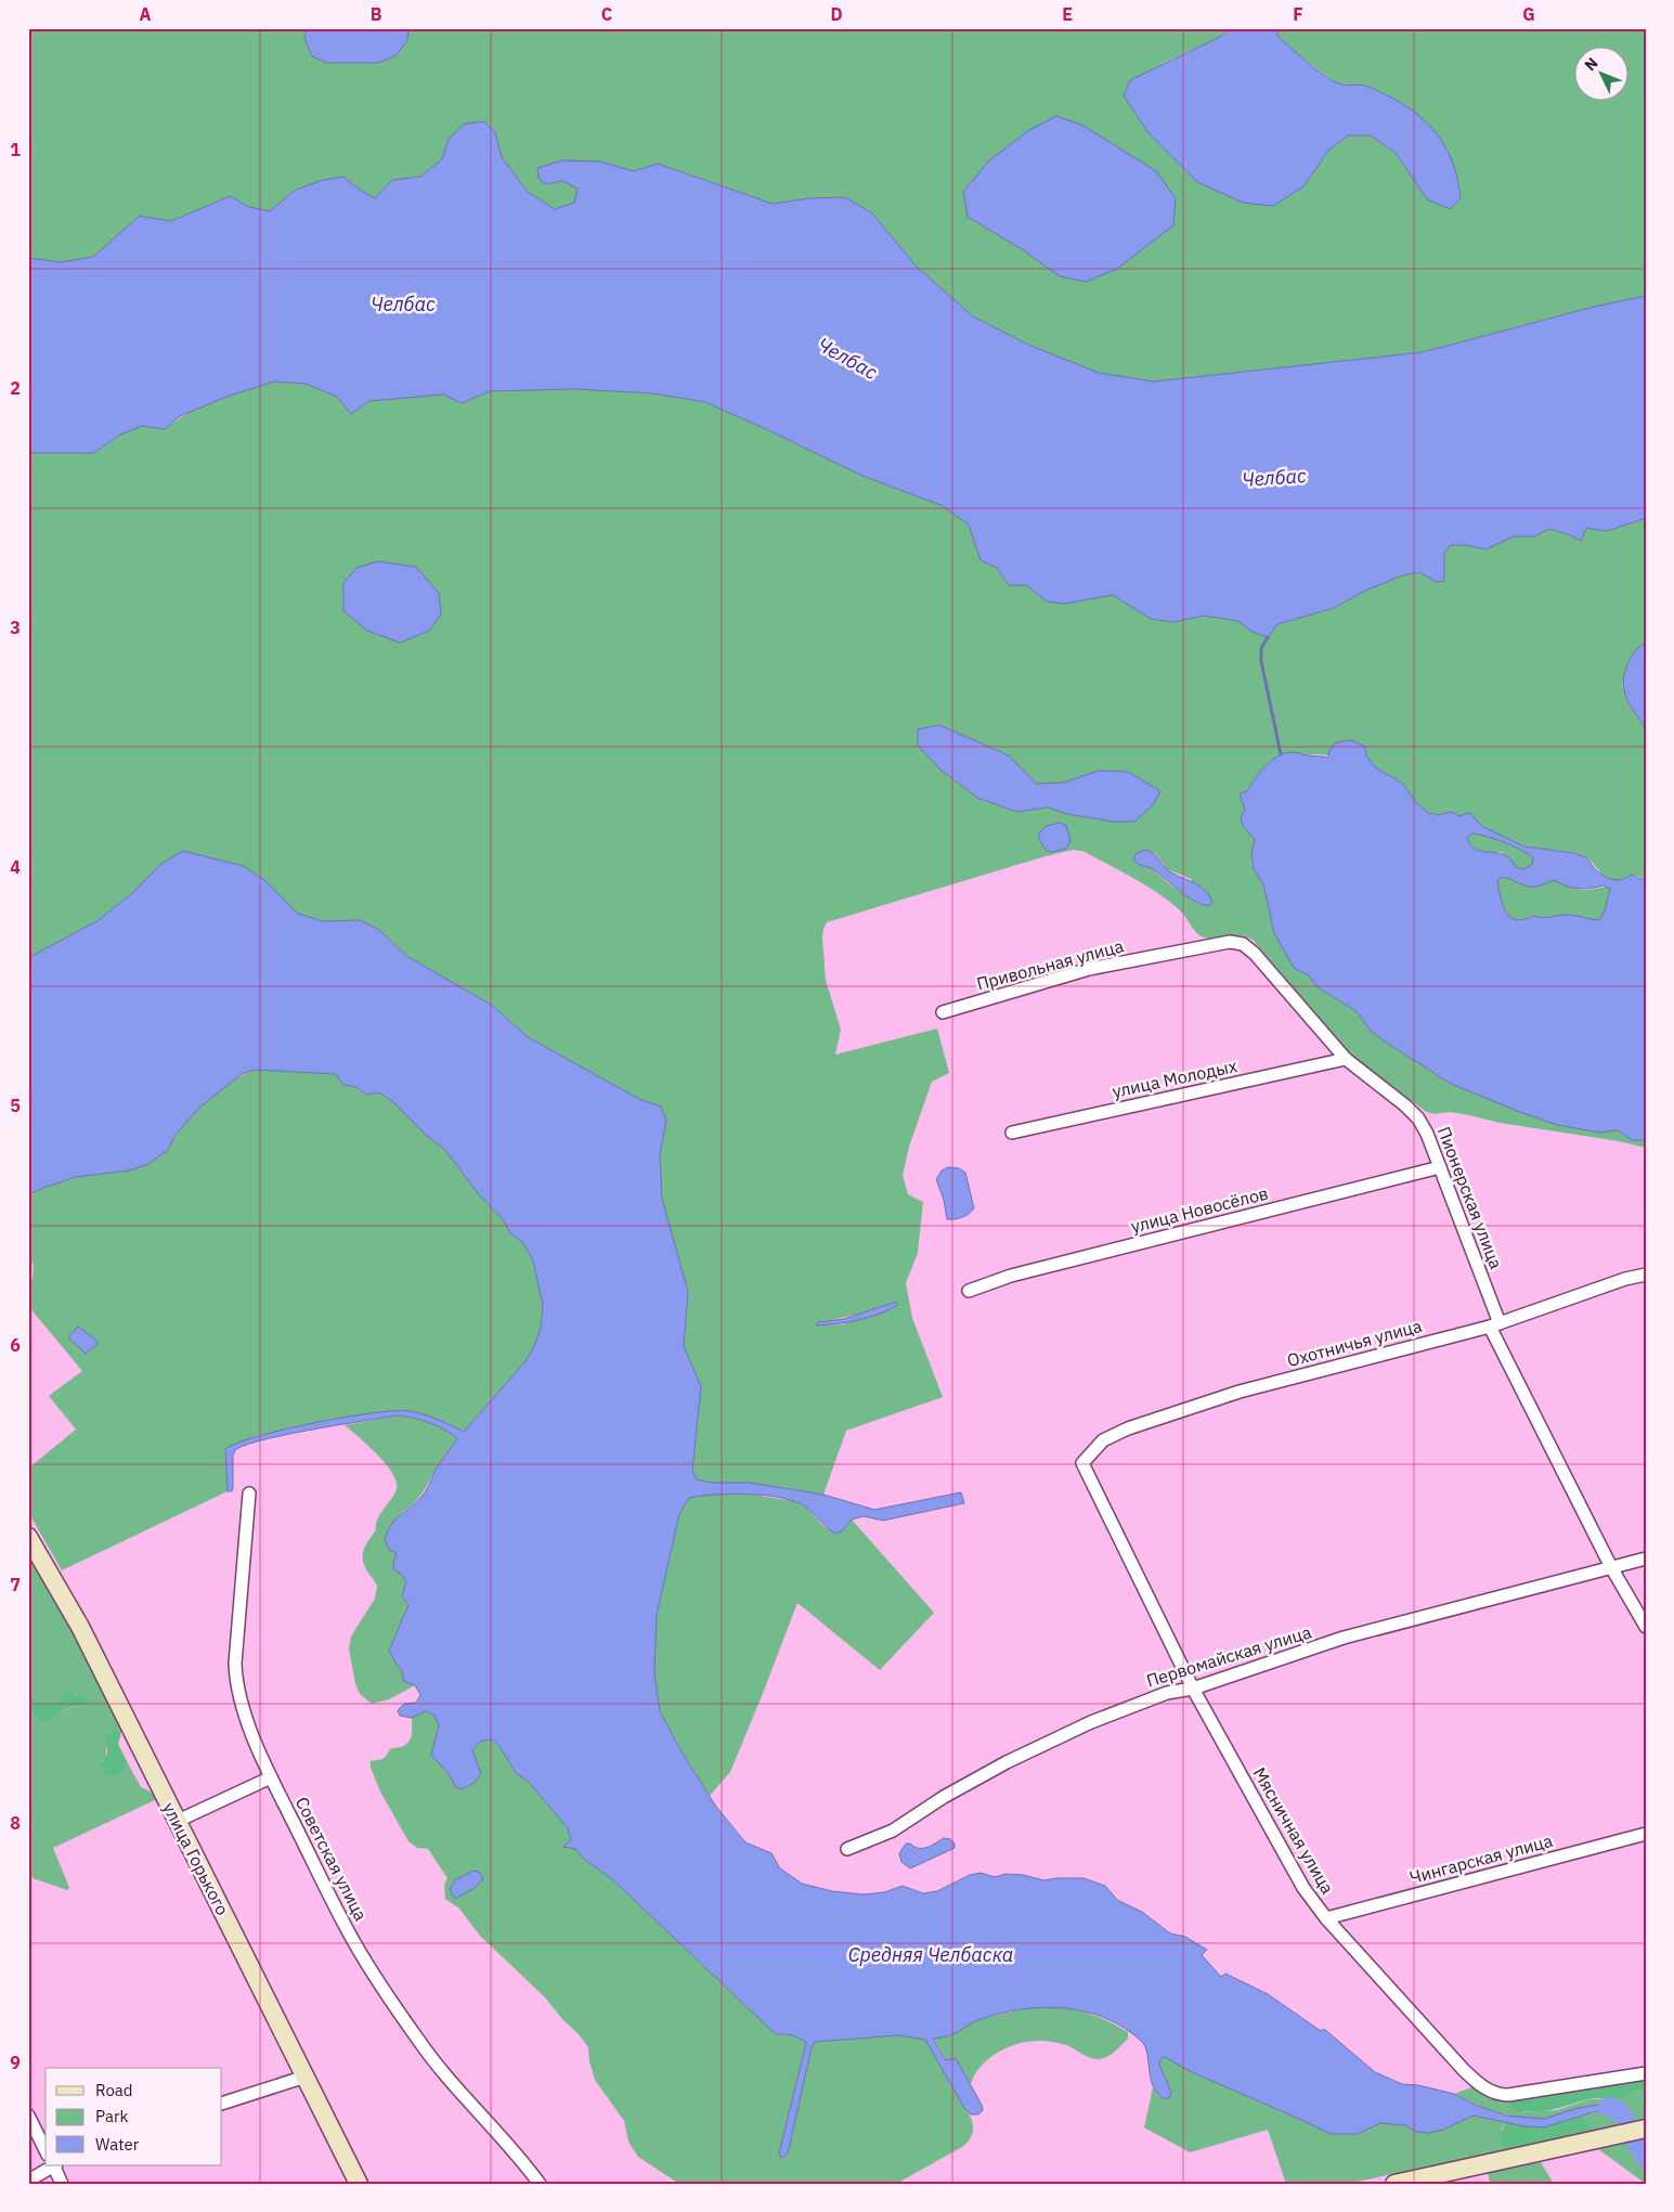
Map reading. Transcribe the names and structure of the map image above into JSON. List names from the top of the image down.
{
  "streets": {
    "main road": ["улица Горького"],
    "street": [
      "Привольная улица",
      "улица Молодых",
      "Пионерская улица",
      "улица Новосёлов",
      "Охотничья улица",
      "Первомайская улица",
      "Мясничная улица",
      "Советская улица",
      "Чингарская улица"
    ]
  },
  "crossings": [
    ["Привольная улица", "Пионерская улица"],
    ["улица Молодых", "Пионерская улица"],
    ["Пионерская улица", "улица Новосёлов"],
    ["Пионерская улица", "Охотничья улица"],
    ["Пионерская улица", "Первомайская улица"],
    ["Охотничья улица", "Мясничная улица"],
    ["Первомайская улица", "Мясничная улица"],
    ["Мясничная улица", "Чингарская улица"]
  ],
  "water": ["Челбас", "Средняя Челбаска"],
  "legend": ["Road", "Park", "Water"],
  "north": "top left",
  "grid": {
    "columns": [
      "A",
      "B",
      "C",
      "D",
      "E",
      "F",
      "G"
    ],
    "rows": [
      "1",
      "2",
      "3",
      "4",
      "5",
      "6",
      "7",
      "8",
      "9"
    ]
  }
}
